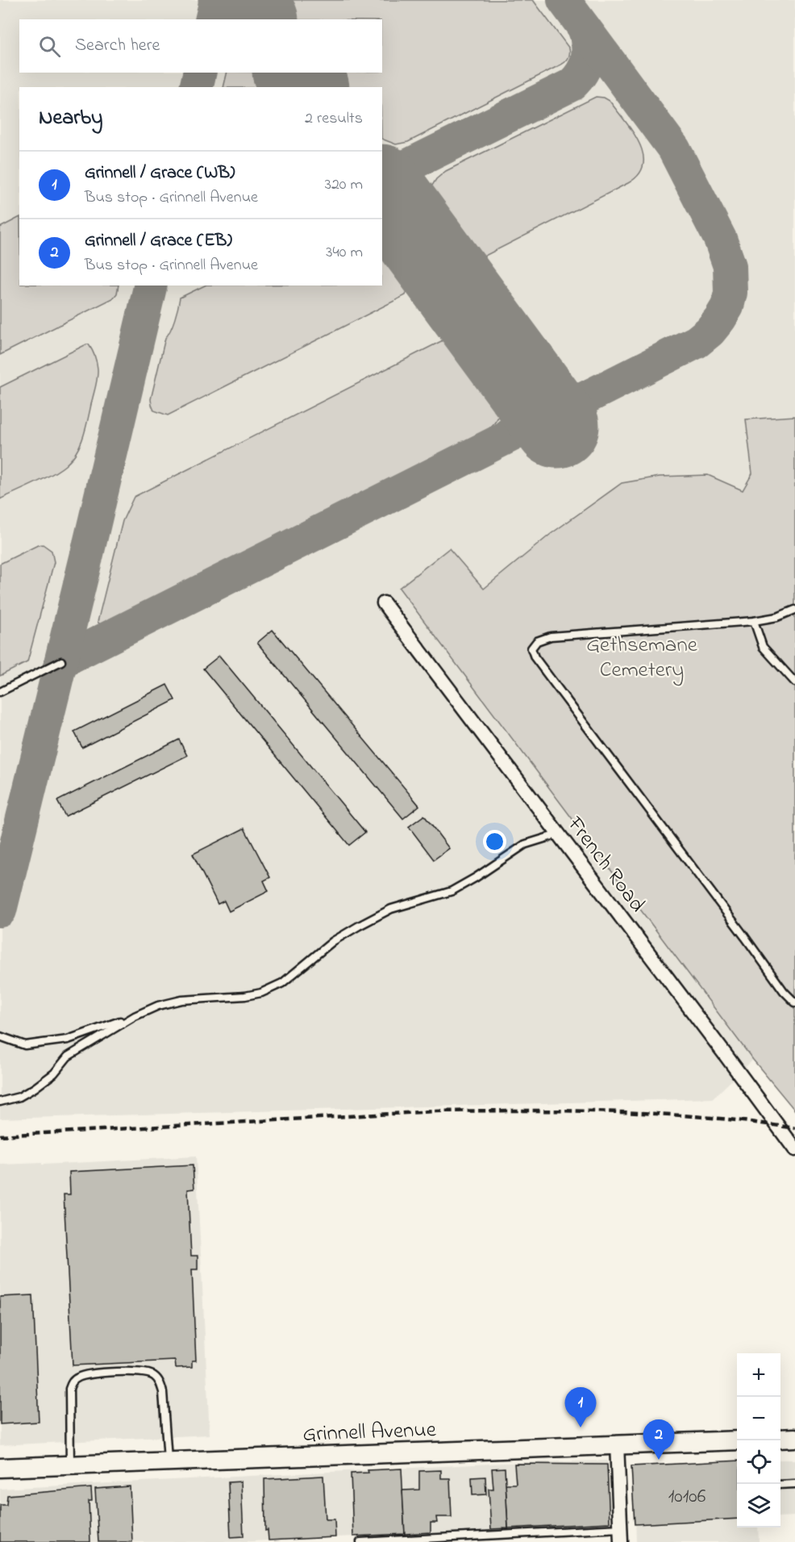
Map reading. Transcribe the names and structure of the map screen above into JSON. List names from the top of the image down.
{
  "streets": {
    "street": ["French Road", "Grinnell Avenue"]
  },
  "parks": ["Gethsemane Cemetery"],
  "house_numbers": ["10106"],
  "page": {
    "search": "Search here",
    "heading": ["Nearby", "2 results"],
    "list": [
      {
        "mark": "1",
        "name": "Grinnell / Grace (WB)",
        "note": "Bus stop · Grinnell Avenue",
        "value": "320 m"
      },
      {
        "mark": "2",
        "name": "Grinnell / Grace (EB)",
        "note": "Bus stop · Grinnell Avenue",
        "value": "340 m"
      }
    ],
    "map_buttons": ["+", "−"],
    "pins": ["1", "2"]
  }
}
